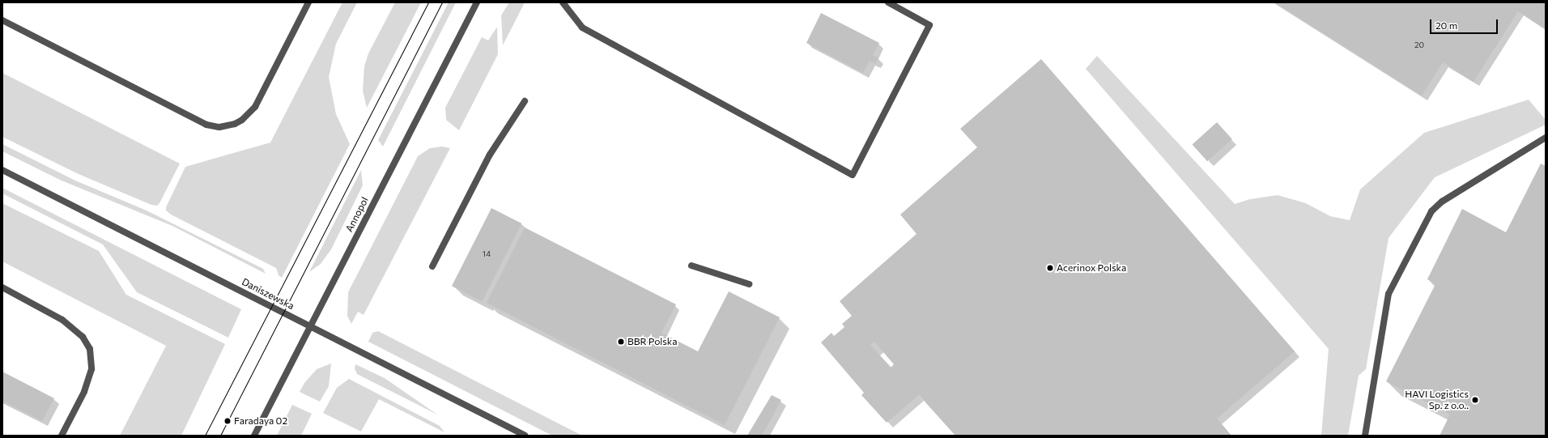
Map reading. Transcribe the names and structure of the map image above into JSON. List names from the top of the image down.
{
  "streets": {
    "street": ["Annopol", "Daniszewska"]
  },
  "crossings": [
    ["Annopol", "Daniszewska"]
  ],
  "places": [
    "Acerinox Polska",
    "BBR Polska",
    "HAVI Logistics Sp. z o.o..",
    "Faradaya 02"
  ],
  "house_numbers": ["20", "14"],
  "scale_bar": "20 m"
}
